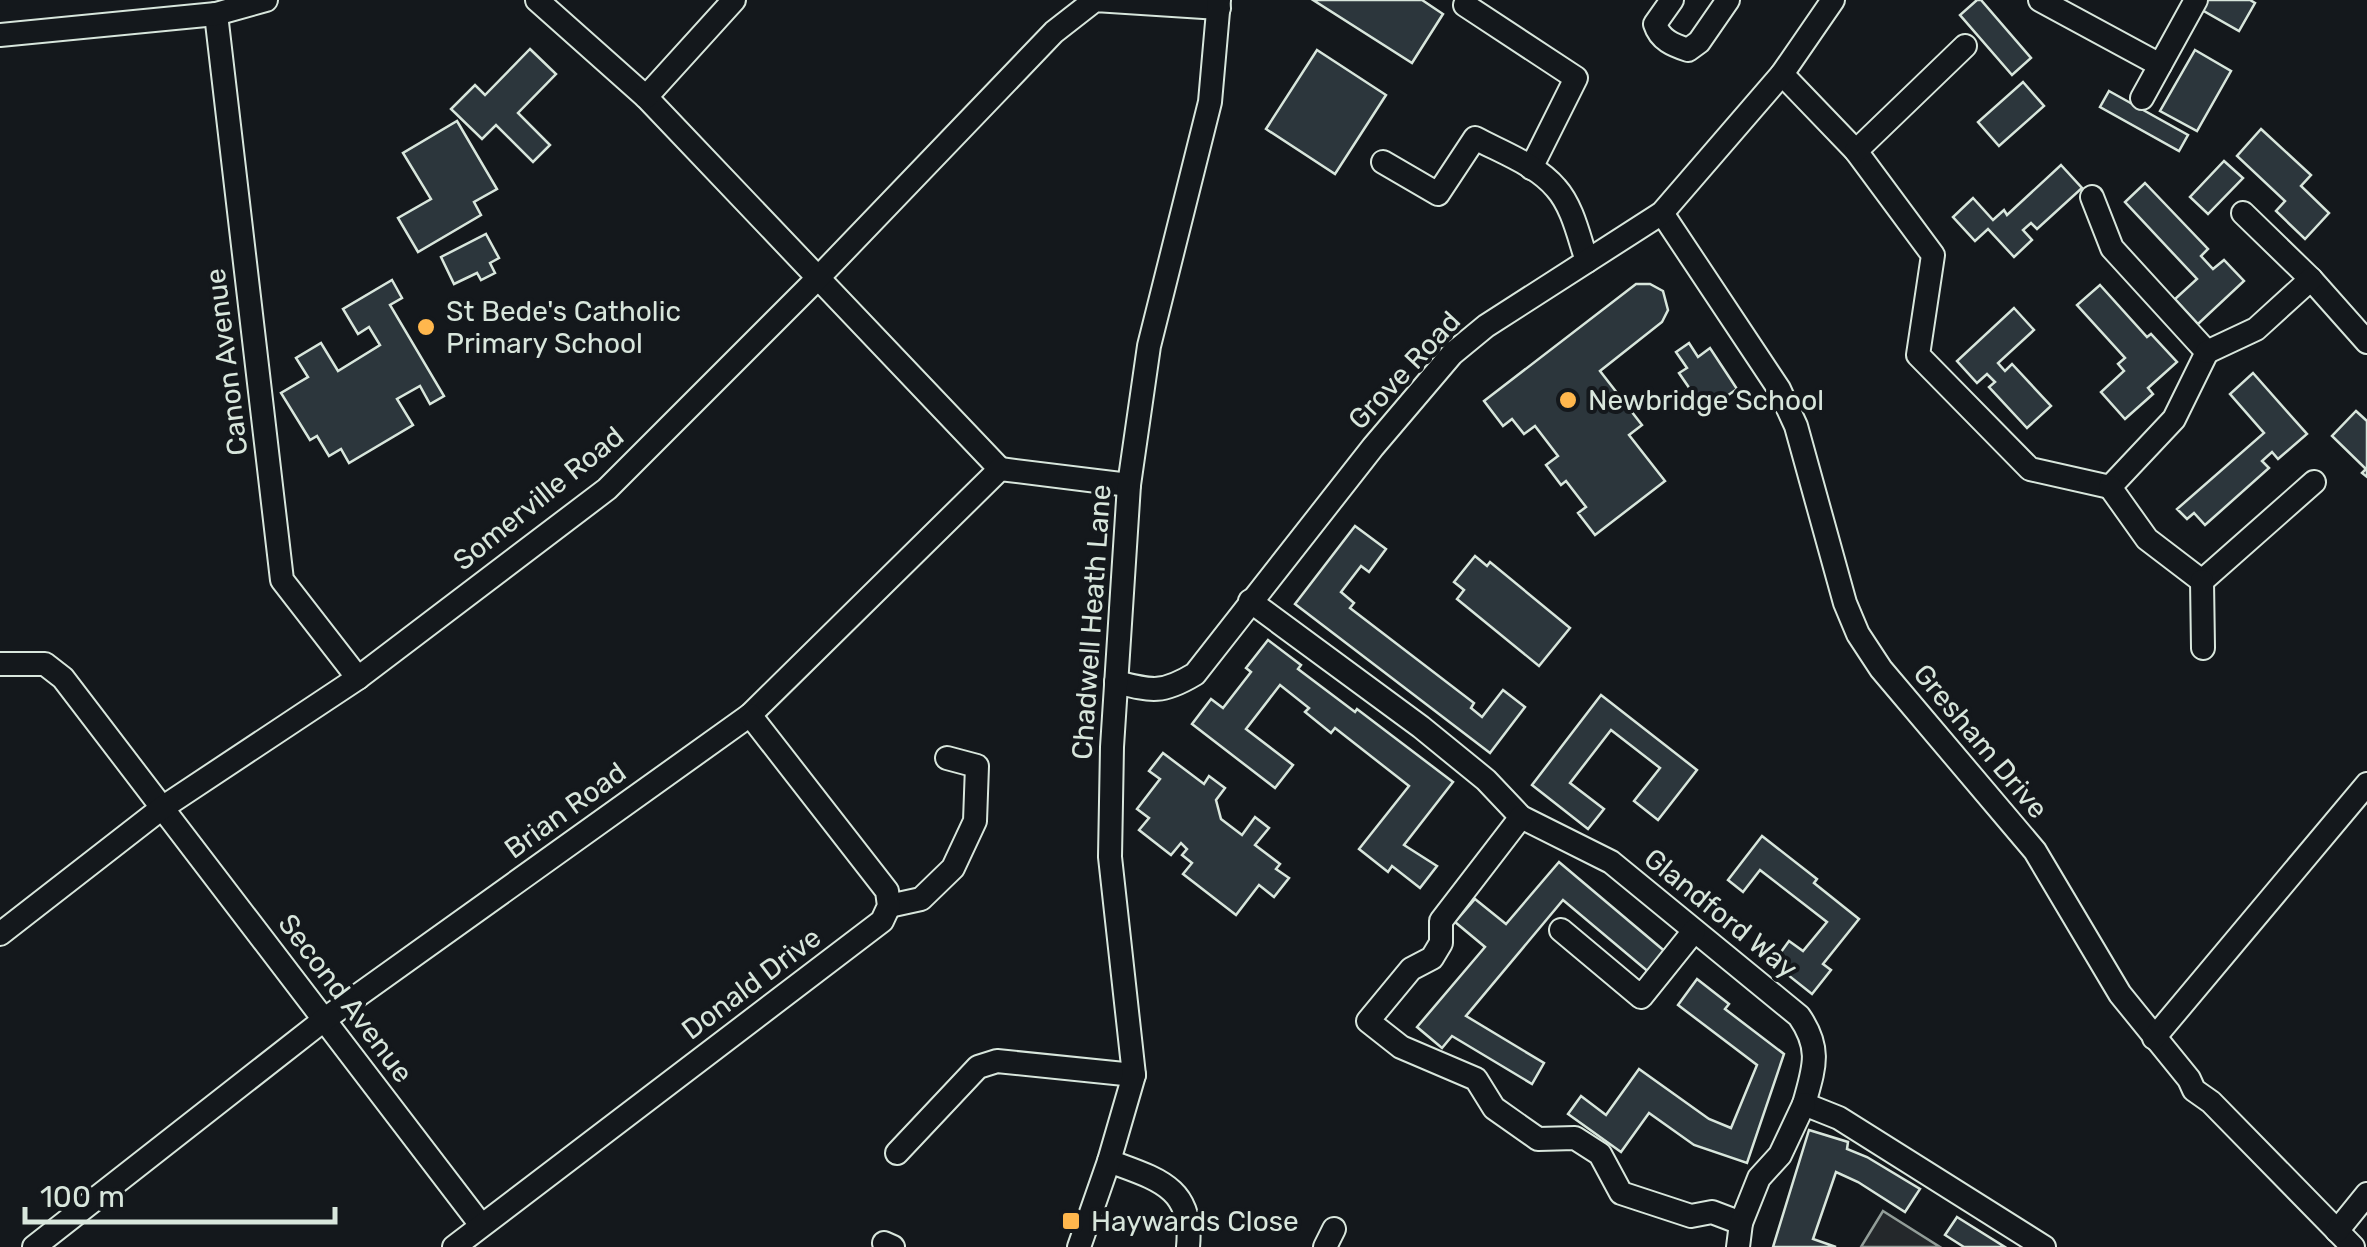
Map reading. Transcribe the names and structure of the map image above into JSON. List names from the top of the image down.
{
  "streets": {
    "street": [
      "Canon Avenue",
      "Grove Road",
      "Somerville Road",
      "Chadwell Heath Lane",
      "Gresham Drive",
      "Brian Road",
      "Glandford Way",
      "Donald Drive",
      "Second Avenue"
    ]
  },
  "crossings": [
    ["Canon Avenue", "Somerville Road"],
    ["Grove Road", "Chadwell Heath Lane"],
    ["Grove Road", "Gresham Drive"],
    ["Somerville Road", "Chadwell Heath Lane"],
    ["Somerville Road", "Second Avenue"],
    ["Brian Road", "Second Avenue"],
    ["Donald Drive", "Second Avenue"]
  ],
  "places": {
    "other": ["St Bede's Catholic Primary School", "Newbridge School"],
    "transit": ["Haywards Close"]
  },
  "scale_bar": "100 m"
}
